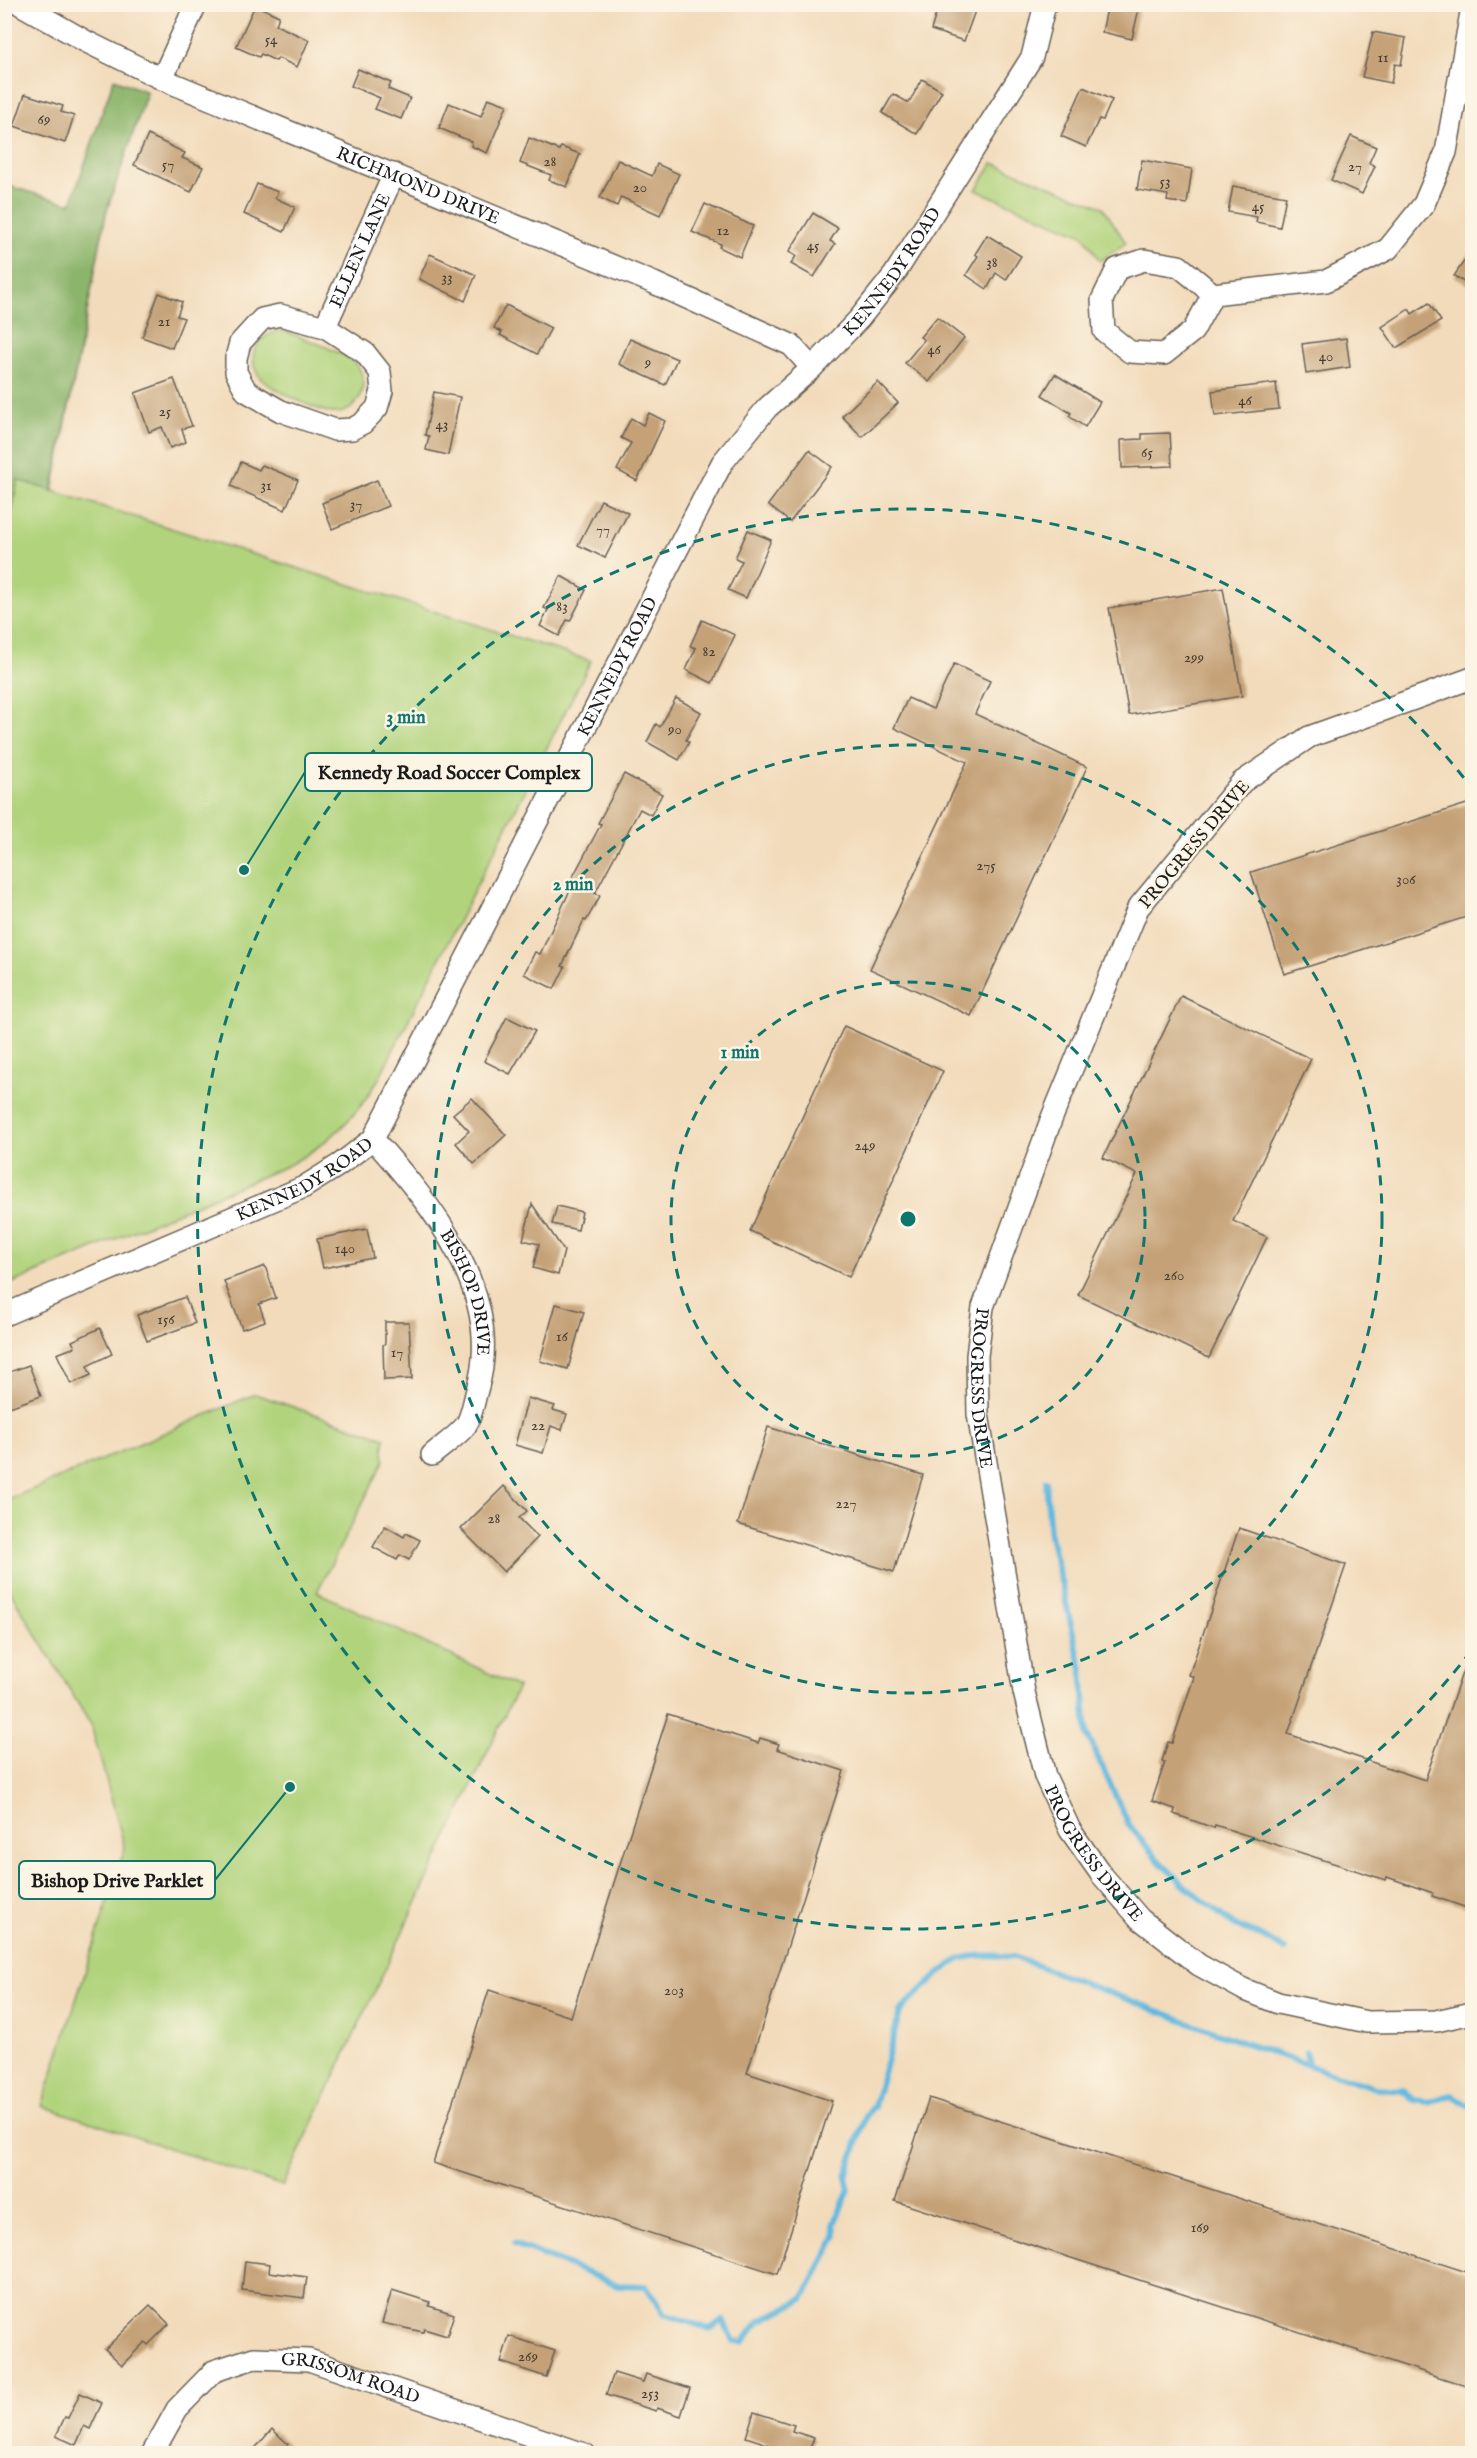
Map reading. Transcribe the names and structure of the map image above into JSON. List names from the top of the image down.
{
  "streets": {
    "street": [
      "RICHMOND DRIVE",
      "ELLEN LANE",
      "KENNEDY ROAD",
      "PROGRESS DRIVE",
      "BISHOP DRIVE",
      "GRISSOM ROAD"
    ]
  },
  "crossings": [
    ["RICHMOND DRIVE", "ELLEN LANE"],
    ["RICHMOND DRIVE", "KENNEDY ROAD"],
    ["KENNEDY ROAD", "BISHOP DRIVE"]
  ],
  "places": ["Kennedy Road Soccer Complex", "Bishop Drive Parklet"],
  "house_numbers": [
    "54",
    "11",
    "69",
    "28",
    "57",
    "27",
    "53",
    "20",
    "45",
    "12",
    "45",
    "38",
    "33",
    "21",
    "46",
    "40",
    "9",
    "46",
    "25",
    "43",
    "65",
    "31",
    "37",
    "77",
    "83",
    "82",
    "299",
    "90",
    "275",
    "306",
    "249",
    "140",
    "260",
    "156",
    "16",
    "17",
    "22",
    "227",
    "28",
    "203",
    "169",
    "269",
    "253"
  ],
  "rings": ["3 min", "2 min", "1 min"]
}
